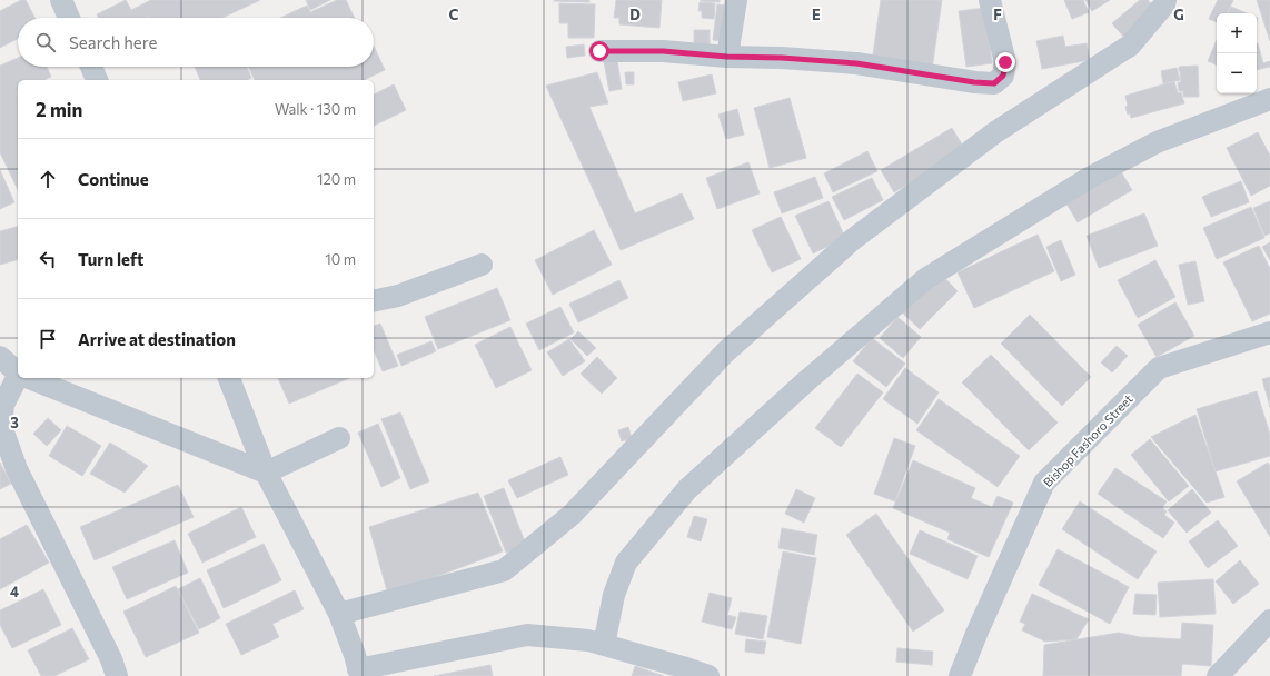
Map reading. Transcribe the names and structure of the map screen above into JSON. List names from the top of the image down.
{
  "streets": {
    "street": ["Bishop Fashoro Street"]
  },
  "page": {
    "map_buttons": ["+", "−"],
    "search": "Search here",
    "heading": ["2 min", "Walk · 130 m"],
    "list": [
      ["Continue", "120 m"],
      ["Turn left", "10 m"],
      "Arrive at destination"
    ]
  },
  "grid": {
    "columns": [
      "C",
      "D",
      "E",
      "F",
      "G"
    ],
    "rows": ["3", "4"]
  }
}
